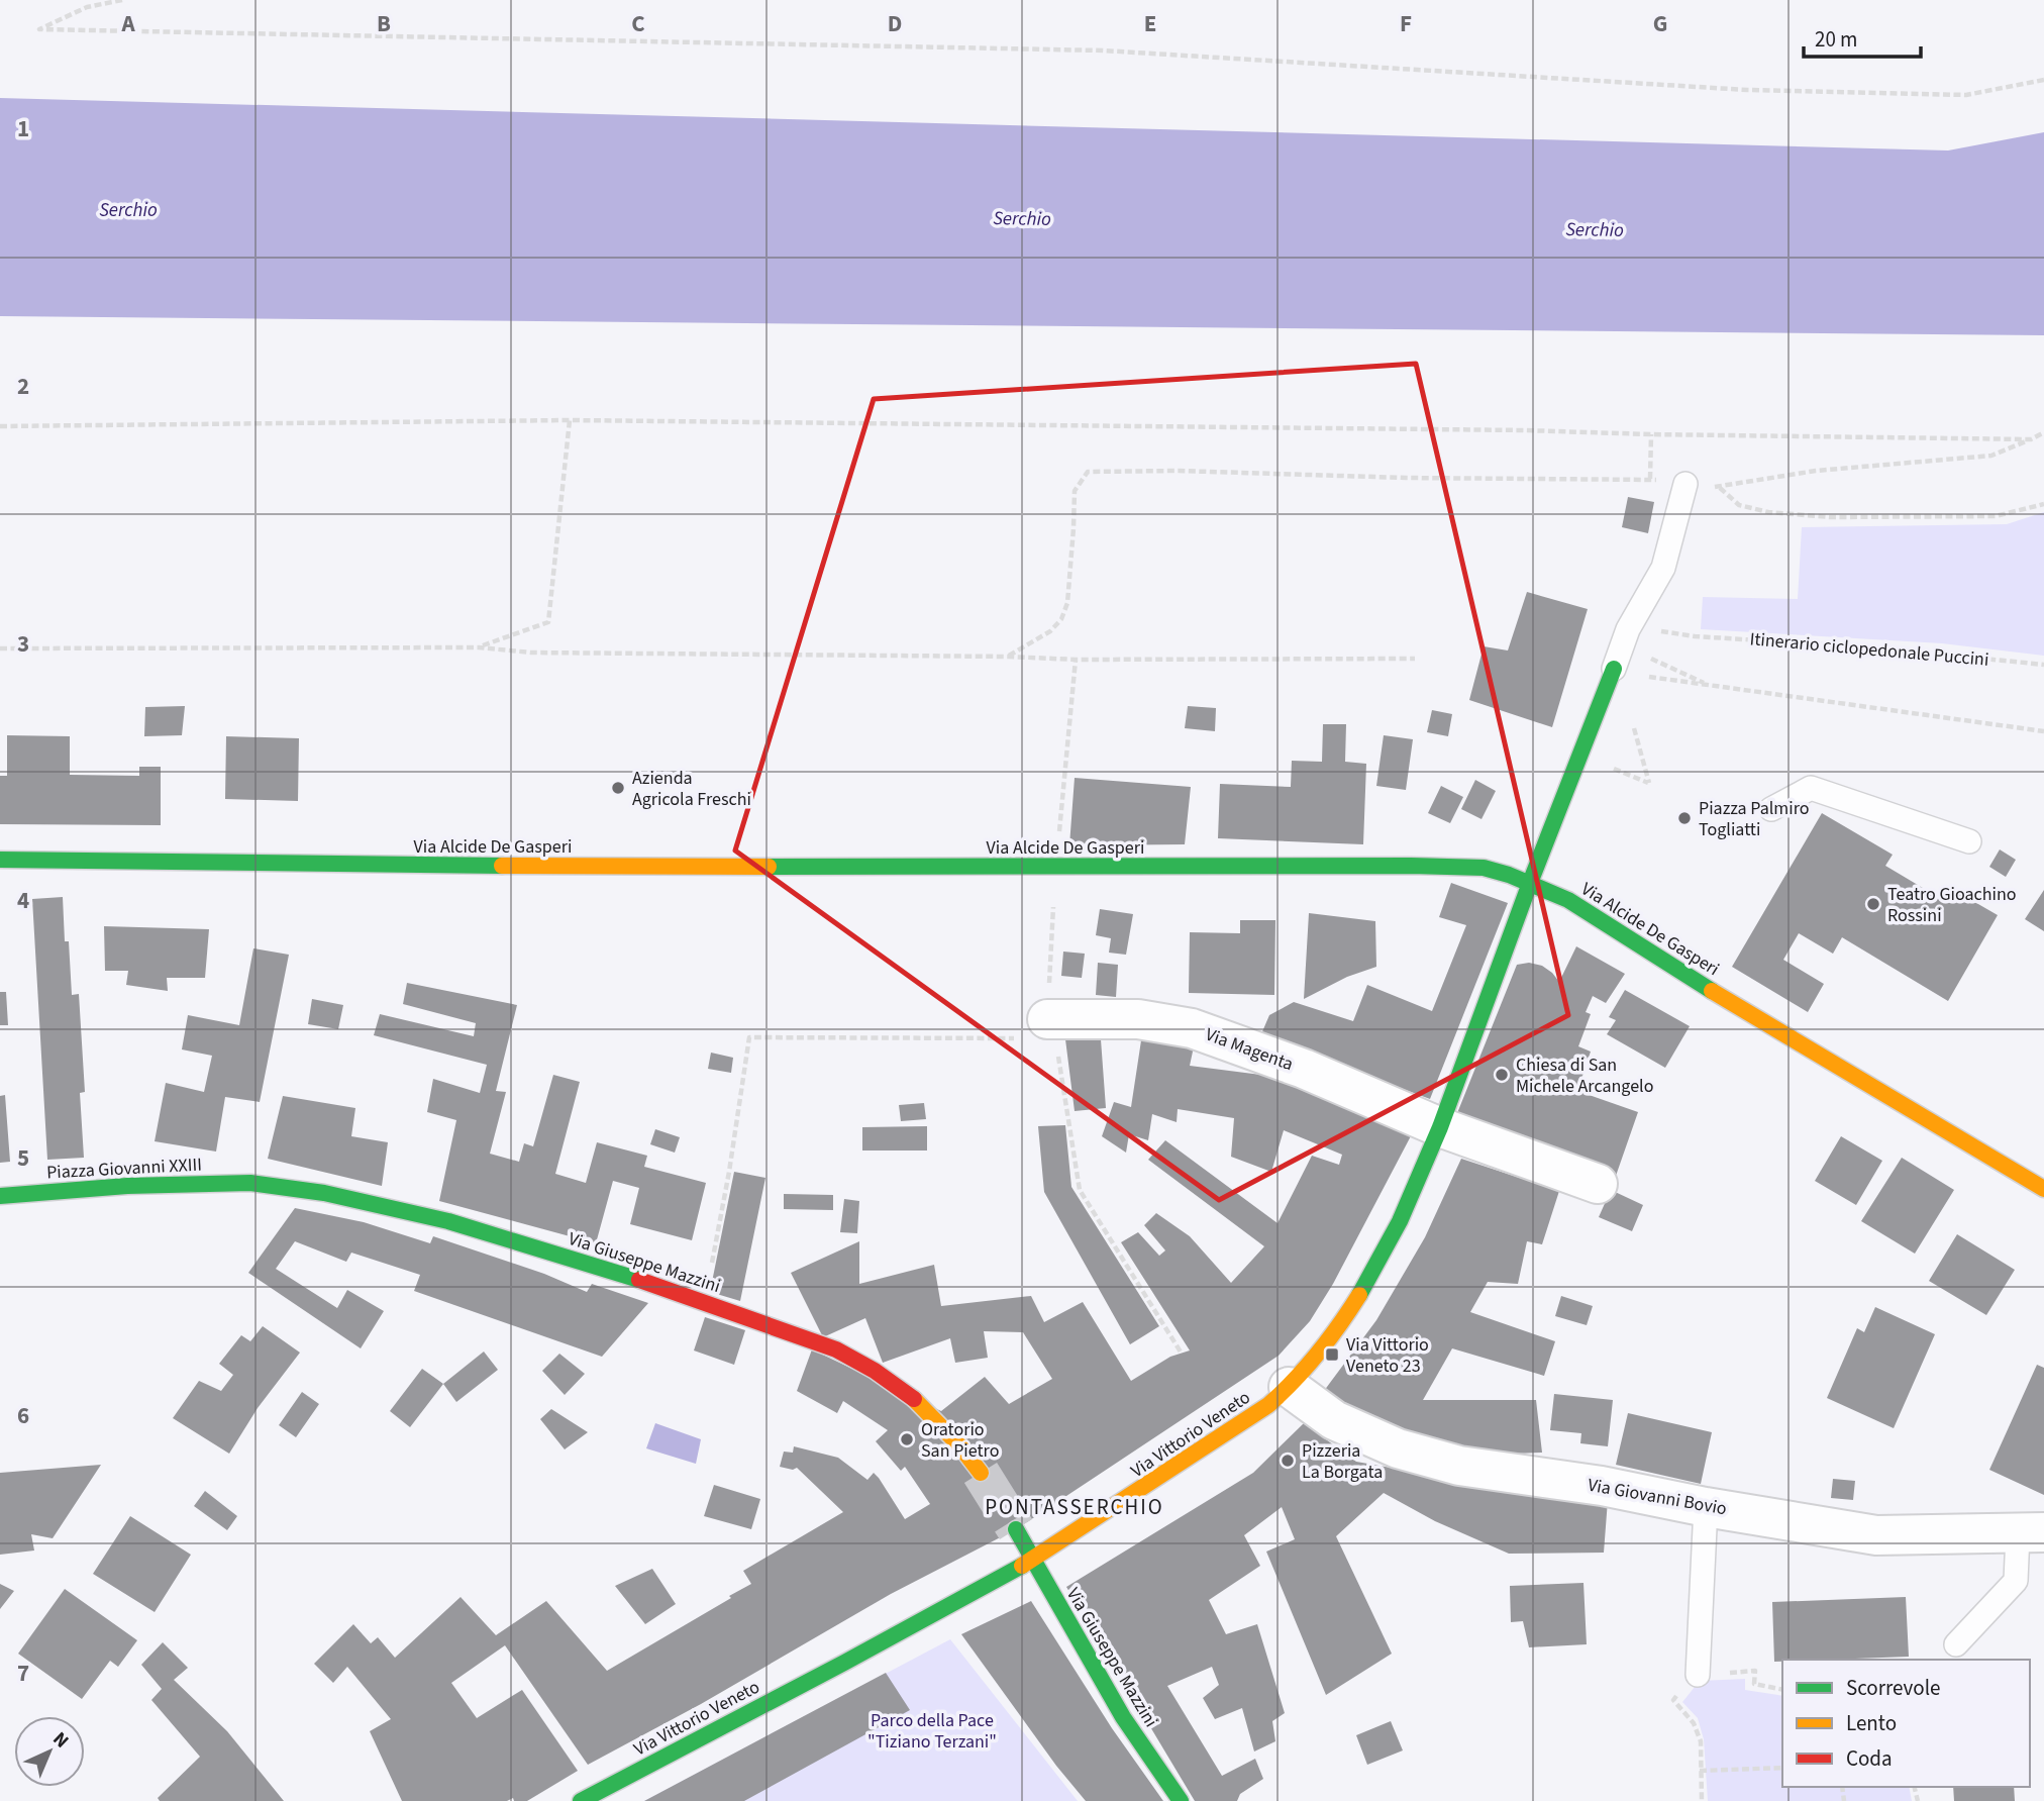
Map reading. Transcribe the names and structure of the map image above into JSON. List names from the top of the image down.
{
  "streets": {
    "street": [
      "Via Alcide De Gasperi",
      "Via Magenta",
      "Piazza Giovanni XXIII",
      "Via Giuseppe Mazzini",
      "Via Vittorio Veneto",
      "Via Giovanni Bovio"
    ],
    "path": ["Itinerario ciclopedonale Puccini"]
  },
  "crossings": [
    ["Via Alcide De Gasperi", "Via Vittorio Veneto"],
    ["Via Magenta", "Via Vittorio Veneto"],
    ["Piazza Giovanni XXIII", "Via Giuseppe Mazzini"],
    ["Via Giuseppe Mazzini", "Via Vittorio Veneto"],
    ["Via Vittorio Veneto", "Via Giovanni Bovio"]
  ],
  "districts": ["PONTASSERCHIO"],
  "water": ["Serchio"],
  "parks": ["Parco della Pace \"Tiziano Terzani\""],
  "places": {
    "other": [
      "Azienda Agricola Freschi",
      "Piazza Palmiro Togliatti",
      "Teatro Gioachino Rossini",
      "Chiesa di San Michele Arcangelo",
      "Oratorio San Pietro",
      "Pizzeria La Borgata"
    ],
    "transit": ["Via Vittorio Veneto 23"]
  },
  "legend": ["Scorrevole", "Lento", "Coda"],
  "scale_bar": "20 m",
  "north": "top right",
  "grid": {
    "columns": [
      "A",
      "B",
      "C",
      "D",
      "E",
      "F",
      "G"
    ],
    "rows": [
      "1",
      "2",
      "3",
      "4",
      "5",
      "6",
      "7"
    ]
  }
}
